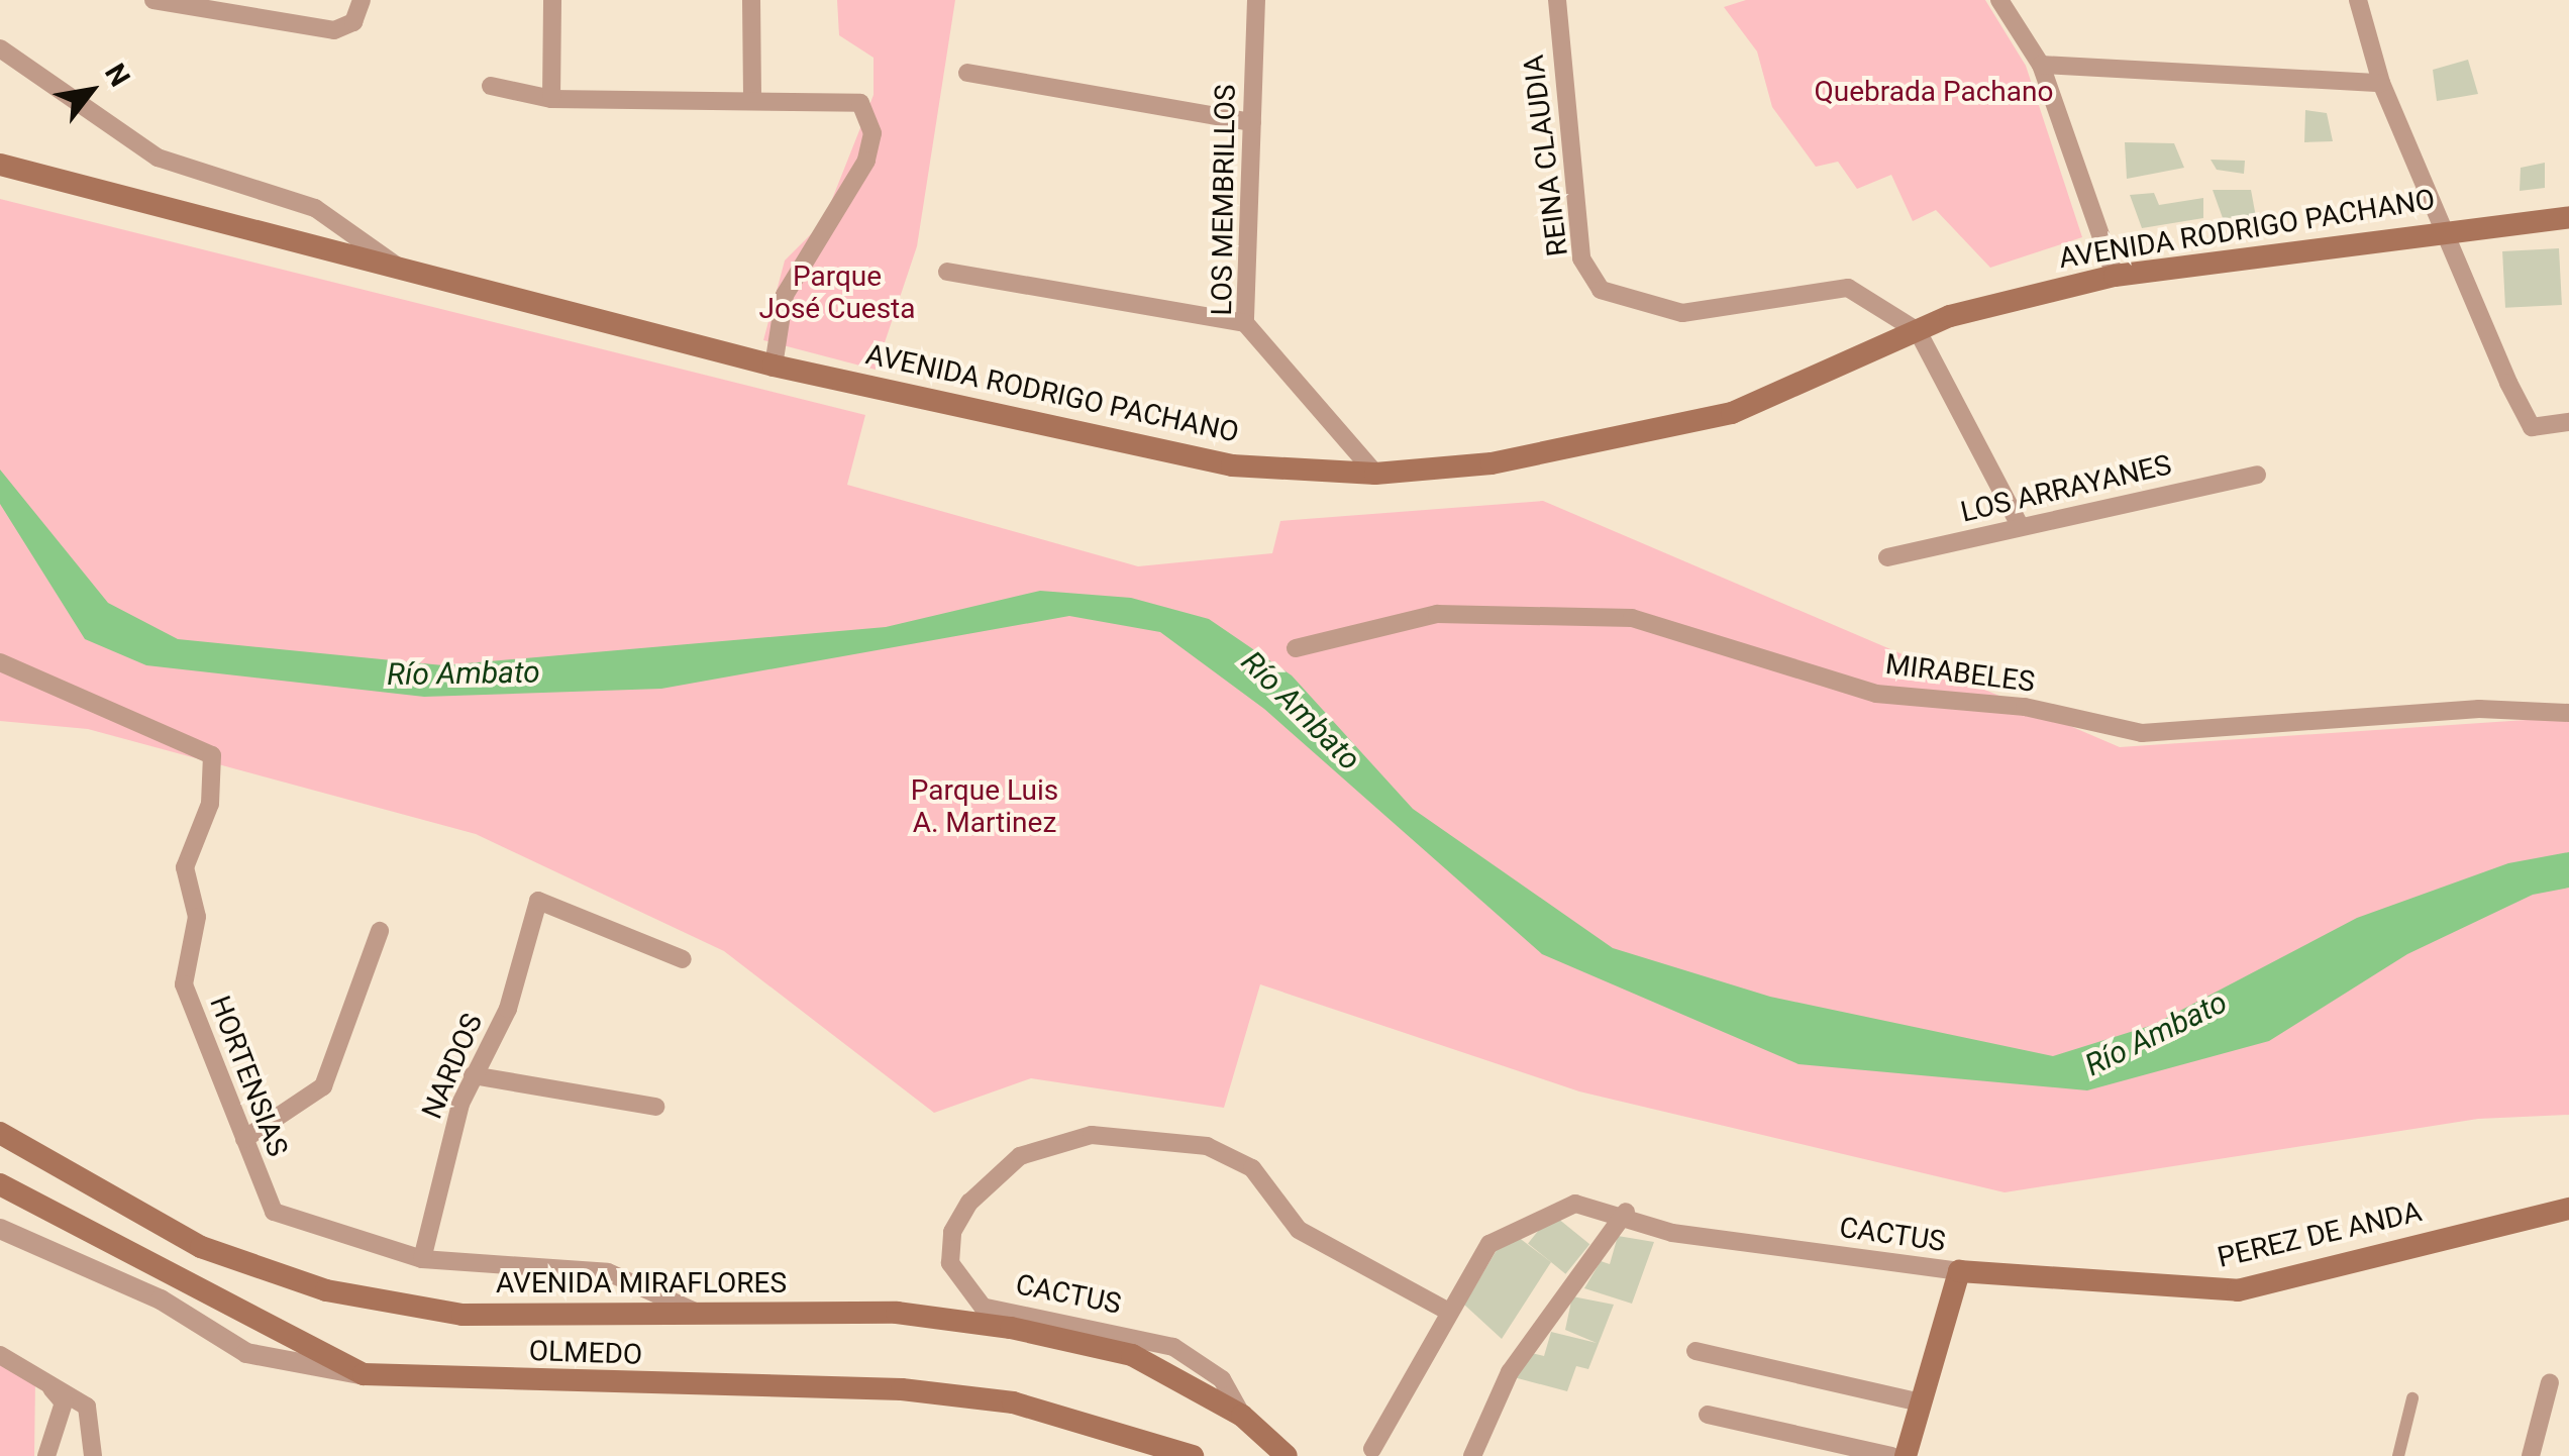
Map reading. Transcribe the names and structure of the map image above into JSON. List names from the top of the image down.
{
  "streets": {
    "main road": [
      "AVENIDA RODRIGO PACHANO",
      "PEREZ DE ANDA",
      "AVENIDA MIRAFLORES",
      "OLMEDO"
    ],
    "street": [
      "REINA CLAUDIA",
      "LOS MEMBRILLOS",
      "LOS ARRAYANES",
      "MIRABELES",
      "NARDOS",
      "HORTENSIAS",
      "CACTUS"
    ]
  },
  "crossings": [
    ["REINA CLAUDIA", "AVENIDA RODRIGO PACHANO"],
    ["REINA CLAUDIA", "LOS ARRAYANES"],
    ["LOS MEMBRILLOS", "AVENIDA RODRIGO PACHANO"],
    ["NARDOS", "HORTENSIAS"],
    ["HORTENSIAS", "AVENIDA MIRAFLORES"],
    ["CACTUS", "PEREZ DE ANDA"],
    ["CACTUS", "AVENIDA MIRAFLORES"]
  ],
  "water": ["Río Ambato"],
  "parks": ["Quebrada Pachano", "Parque José Cuesta", "Parque Luis A. Martinez"],
  "north": "top right"
}
